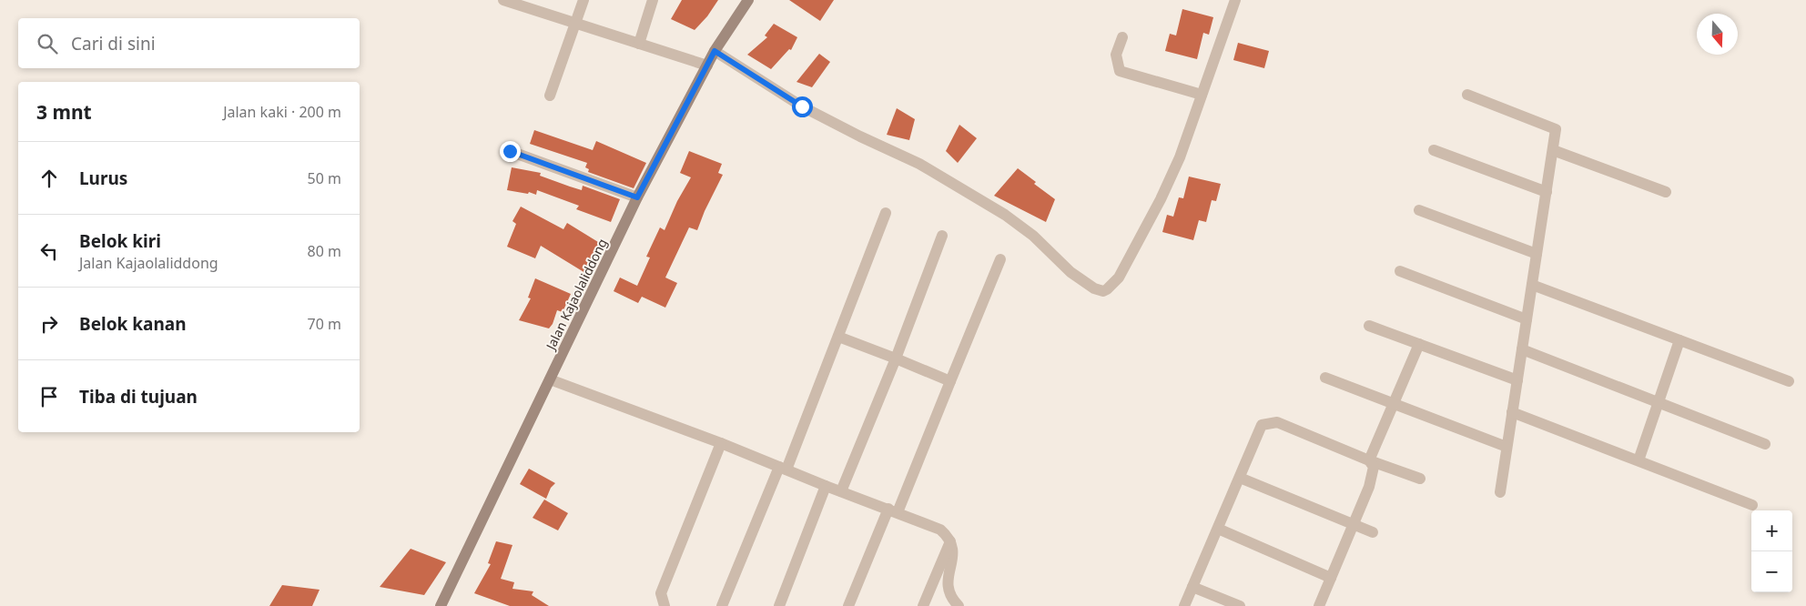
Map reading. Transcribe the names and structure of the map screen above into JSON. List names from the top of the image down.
{
  "streets": {
    "street": ["Jalan Kajaolaliddong"]
  },
  "north": "bottom",
  "page": {
    "search": "Cari di sini",
    "heading": ["3 mnt", "Jalan kaki · 200 m"],
    "list": [
      ["Lurus", "50 m"],
      ["Belok kiri", "Jalan Kajaolaliddong", "80 m"],
      ["Belok kanan", "70 m"],
      "Tiba di tujuan"
    ],
    "map_buttons": ["+", "−"]
  }
}
